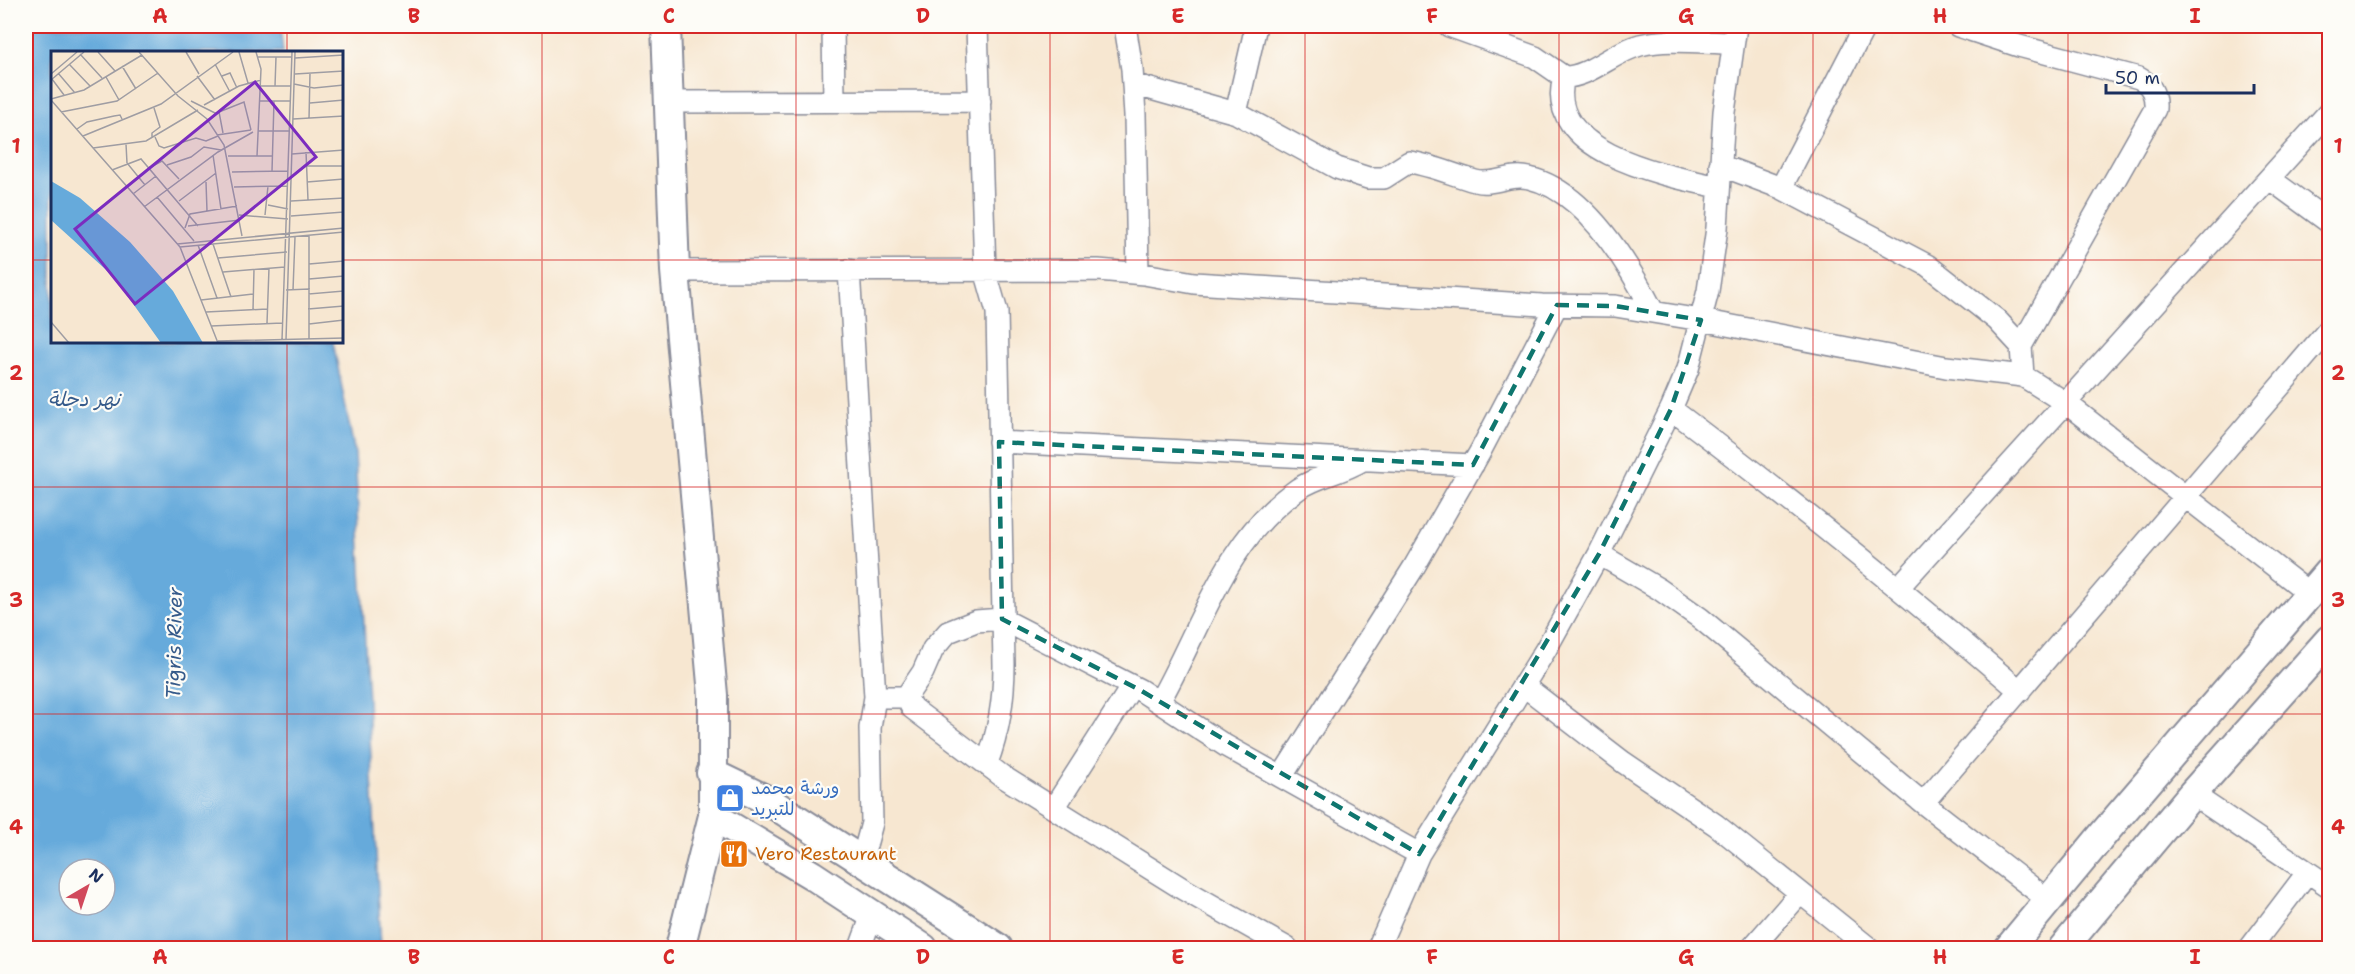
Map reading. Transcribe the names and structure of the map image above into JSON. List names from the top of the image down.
{
  "water": ["نهر دجلة", "Tigris River"],
  "places": {
    "shop": ["ورشة محمد للتبريد"],
    "restaurant": ["Vero Restaurant"]
  },
  "scale_bar": "50 m",
  "north": "top right",
  "grid": {
    "columns": [
      "A",
      "B",
      "C",
      "D",
      "E",
      "F",
      "G",
      "H",
      "I"
    ],
    "rows": [
      "1",
      "2",
      "3",
      "4"
    ]
  }
}
